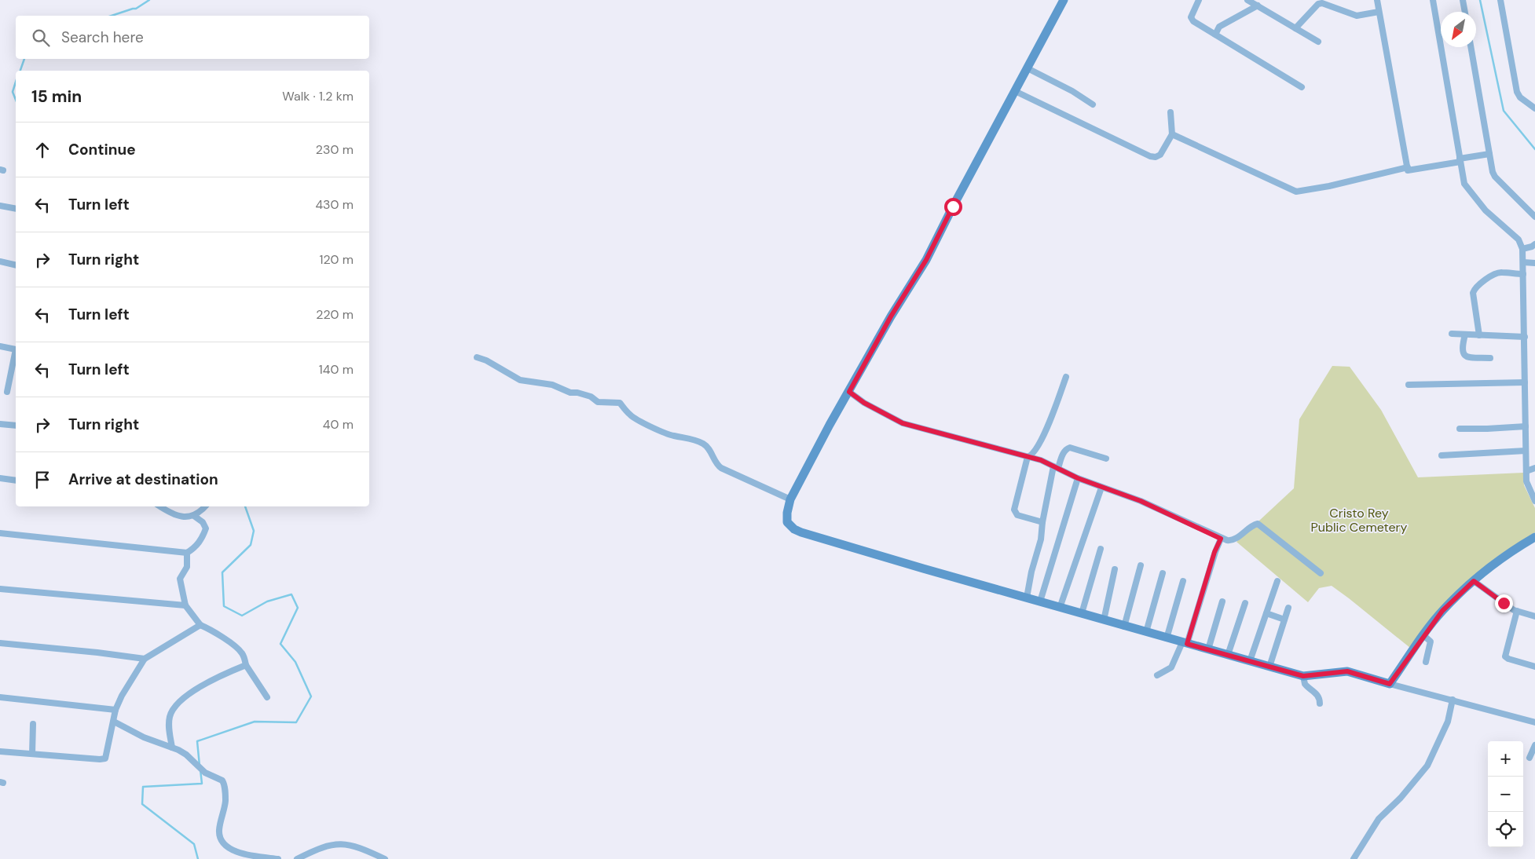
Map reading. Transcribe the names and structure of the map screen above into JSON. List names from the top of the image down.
{
  "parks": ["Cristo Rey Public Cemetery"],
  "north": "bottom left",
  "page": {
    "search": "Search here",
    "heading": ["15 min", "Walk · 1.2 km"],
    "list": [
      ["Continue", "230 m"],
      ["Turn left", "430 m"],
      ["Turn right", "120 m"],
      ["Turn left", "220 m"],
      ["Turn left", "140 m"],
      ["Turn right", "40 m"],
      "Arrive at destination"
    ],
    "map_buttons": ["+", "−"]
  }
}
